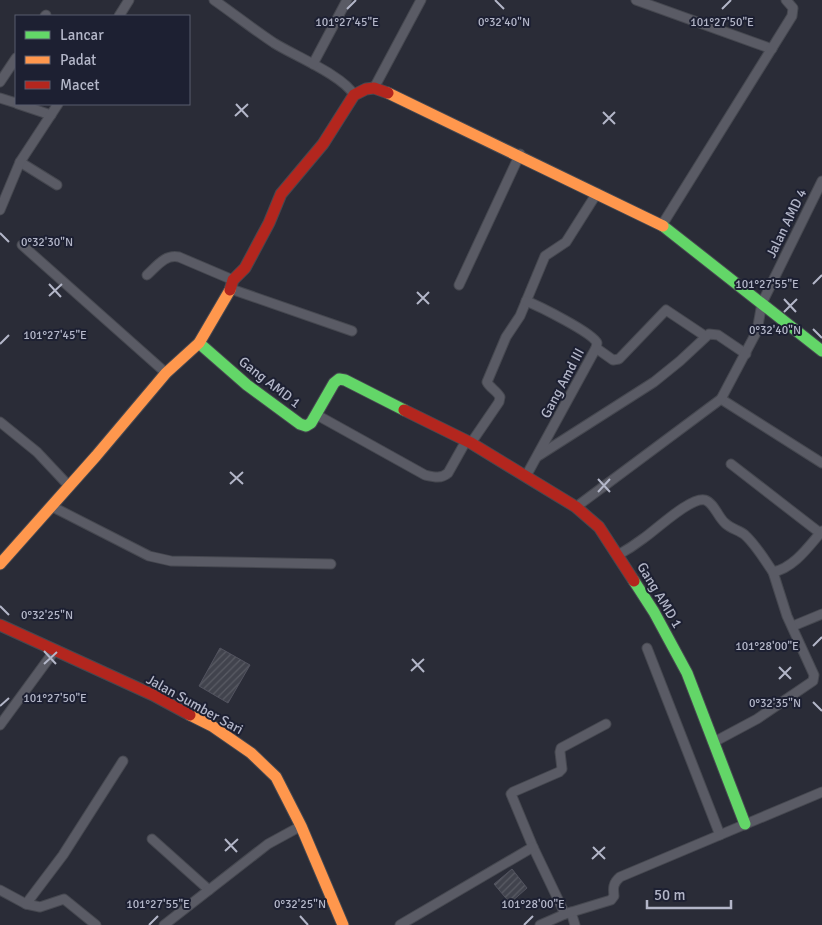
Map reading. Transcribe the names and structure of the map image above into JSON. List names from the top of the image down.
{
  "streets": {
    "street": [
      "Jalan AMD 4",
      "Gang AMD 1",
      "Gang Amd III",
      "Jalan Sumber Sari"
    ]
  },
  "crossings": [
    ["Gang AMD 1", "Gang Amd III"]
  ],
  "legend": ["Lancar", "Padat", "Macet"],
  "scale_bar": "50 m",
  "coordinates": [
    "101°27'45\"E",
    "101°27'50\"E",
    "0°32'40\"N",
    "0°32'30\"N",
    "101°27'55\"E",
    "0°32'25\"N",
    "101°28'00\"E",
    "0°32'35\"N"
  ]
}
